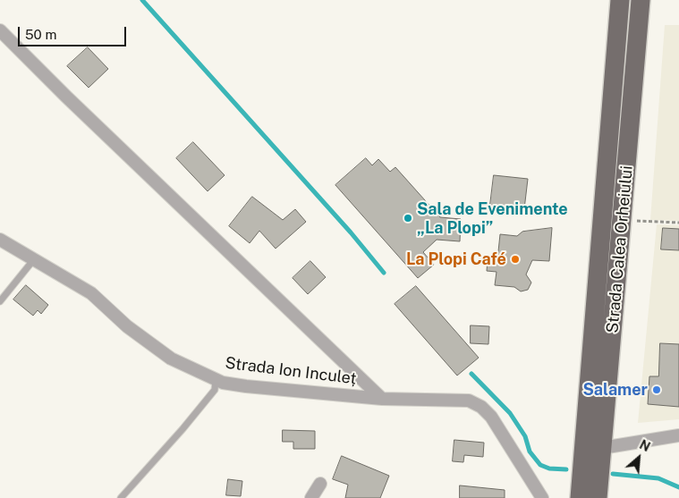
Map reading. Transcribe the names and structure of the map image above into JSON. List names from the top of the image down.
{
  "streets": {
    "main road": ["Strada Calea Orheiului"],
    "street": ["Strada Ion Inculeț"]
  },
  "places": ["Sala de Evenimente „La Plopi”", "La Plopi Café", "Salamer"],
  "scale_bar": "50 m",
  "north": "top right"
}
